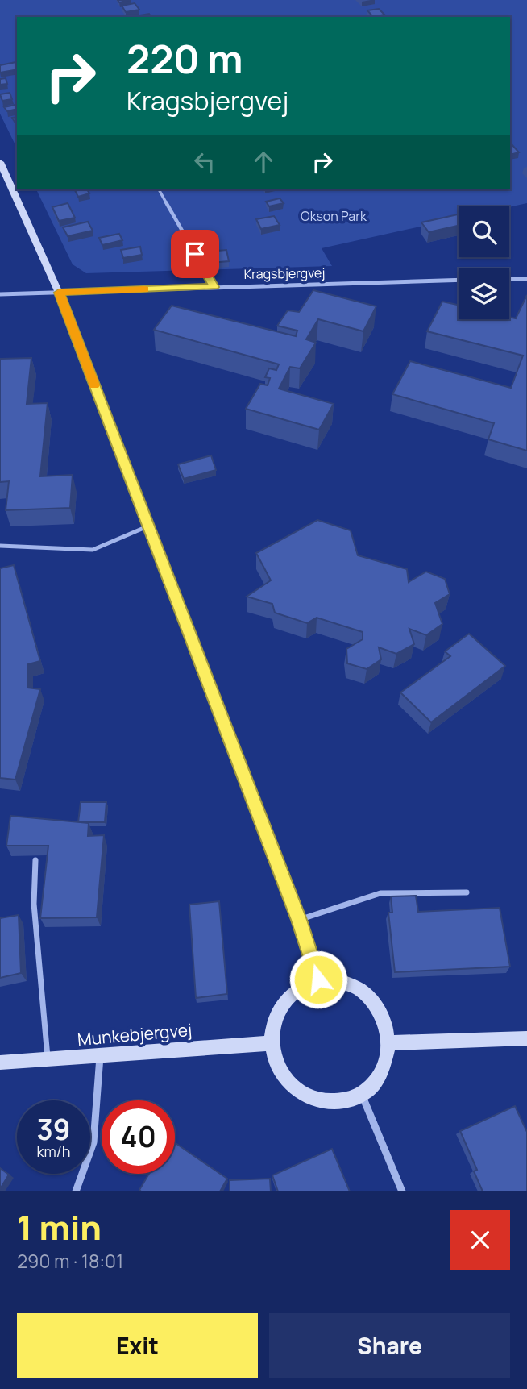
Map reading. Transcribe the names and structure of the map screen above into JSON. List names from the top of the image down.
{
  "streets": {
    "street": ["Kragsbjergvej", "Munkebjergvej"]
  },
  "parks": ["Okson Park"],
  "page": {
    "turn": ["220 m", "Kragsbjergvej"],
    "speed": "39 km/h",
    "limit": "40",
    "heading": ["1 min", "290 m · 18:01"],
    "buttons": ["Exit", "Share"]
  }
}
